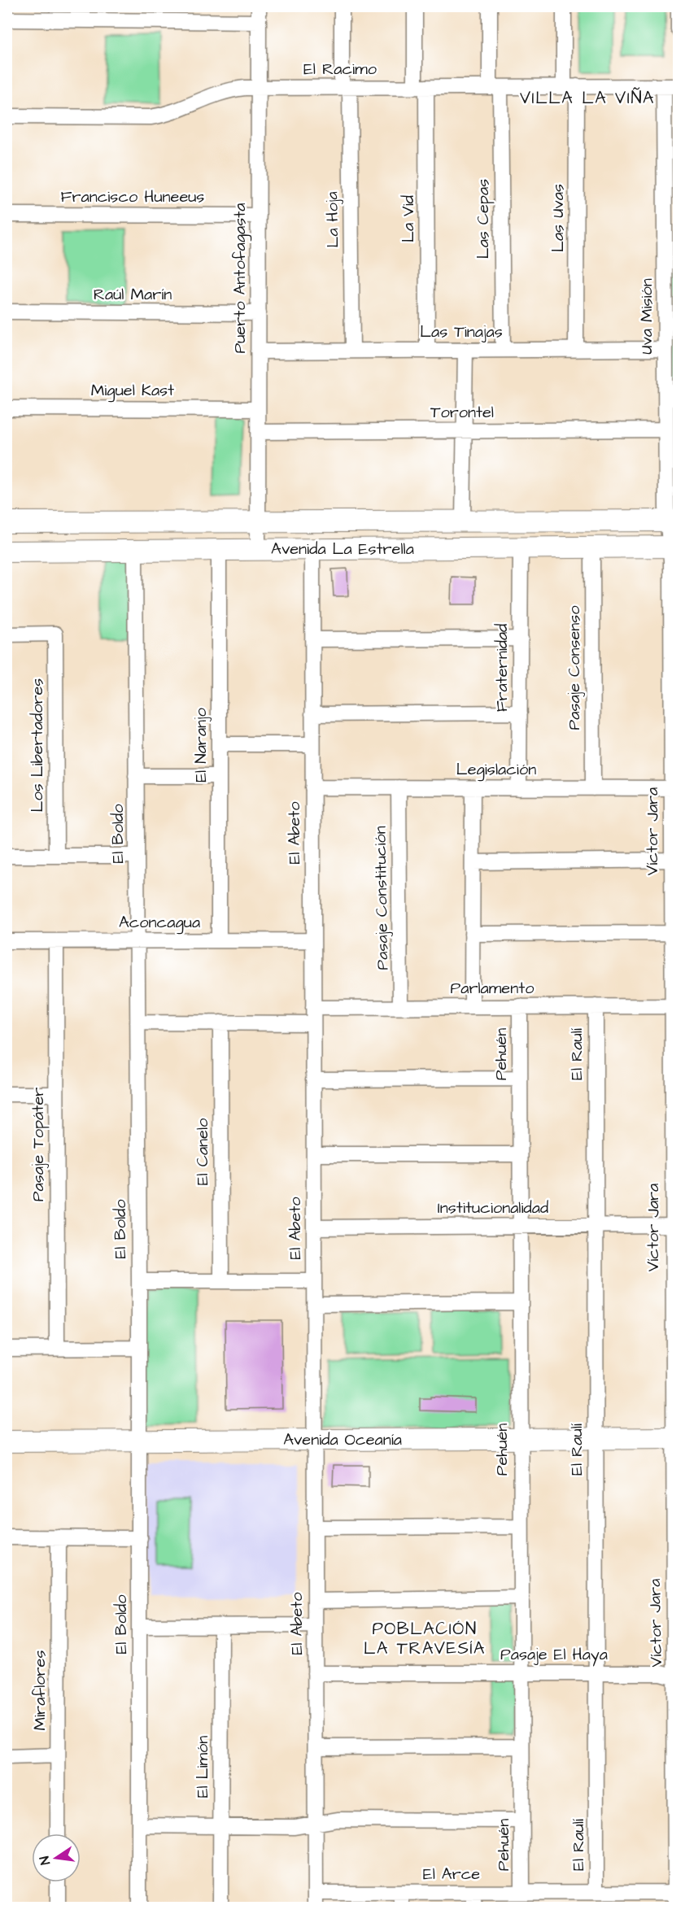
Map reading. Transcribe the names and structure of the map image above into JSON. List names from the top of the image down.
{
  "streets": {
    "main road": ["Avenida La Estrella", "Avenida Oceanía"],
    "street": [
      "El Racimo",
      "Francisco Huneeus",
      "Las Uvas",
      "La Vid",
      "Las Cepas",
      "La Hoja",
      "Puerto Antofagasta",
      "Raúl Marín",
      "Uva Misión",
      "Las Tinajas",
      "Miguel Kast",
      "Torontel",
      "Fraternidad",
      "Pasaje Consenso",
      "Los Libertadores",
      "El Naranjo",
      "Legislación",
      "Víctor Jara",
      "El Abeto",
      "El Boldo",
      "Pasaje Constitución",
      "Aconcagua",
      "Parlamento",
      "Pehuén",
      "El Raulí",
      "Pasaje Topáter",
      "El Canelo",
      "Institucionalidad",
      "Pasaje El Haya",
      "Miraflores",
      "El Limón",
      "El Arce"
    ]
  },
  "crossings": [
    ["El Racimo", "Las Uvas"],
    ["El Racimo", "La Vid"],
    ["El Racimo", "Las Cepas"],
    ["El Racimo", "La Hoja"],
    ["El Racimo", "Puerto Antofagasta"],
    ["El Racimo", "Uva Misión"],
    ["Francisco Huneeus", "Puerto Antofagasta"],
    ["Las Uvas", "Las Tinajas"],
    ["La Vid", "Las Tinajas"],
    ["Las Cepas", "Las Tinajas"],
    ["La Hoja", "Las Tinajas"],
    ["Puerto Antofagasta", "Raúl Marín"],
    ["Puerto Antofagasta", "Las Tinajas"],
    ["Puerto Antofagasta", "Miguel Kast"],
    ["Puerto Antofagasta", "Torontel"],
    ["Puerto Antofagasta", "Avenida La Estrella"],
    ["Uva Misión", "Las Tinajas"],
    ["Uva Misión", "Torontel"],
    ["Uva Misión", "Avenida La Estrella"],
    ["Uva Misión", "Víctor Jara"],
    ["Avenida La Estrella", "Fraternidad"],
    ["Avenida La Estrella", "Pasaje Consenso"],
    ["Avenida La Estrella", "El Naranjo"],
    ["Avenida La Estrella", "Víctor Jara"],
    ["Avenida La Estrella", "El Abeto"],
    ["Avenida La Estrella", "El Boldo"],
    ["Fraternidad", "Legislación"],
    ["Pasaje Consenso", "Legislación"],
    ["El Naranjo", "Aconcagua"],
    ["Legislación", "Víctor Jara"],
    ["Legislación", "El Abeto"],
    ["Legislación", "Pasaje Constitución"],
    ["Víctor Jara", "Parlamento"],
    ["Víctor Jara", "Institucionalidad"],
    ["Víctor Jara", "Avenida Oceanía"],
    ["Víctor Jara", "Pasaje El Haya"],
    ["Víctor Jara", "El Arce"],
    ["El Abeto", "Aconcagua"],
    ["El Abeto", "Parlamento"],
    ["El Abeto", "Institucionalidad"],
    ["El Abeto", "Avenida Oceanía"],
    ["El Abeto", "Pasaje El Haya"],
    ["El Abeto", "El Arce"],
    ["El Boldo", "Aconcagua"],
    ["El Boldo", "Avenida Oceanía"],
    ["Pasaje Constitución", "Parlamento"],
    ["Aconcagua", "Pasaje Topáter"],
    ["Parlamento", "Pehuén"],
    ["Parlamento", "El Raulí"],
    ["Pehuén", "Institucionalidad"],
    ["Pehuén", "Avenida Oceanía"],
    ["Pehuén", "Pasaje El Haya"],
    ["Pehuén", "El Arce"],
    ["El Raulí", "Institucionalidad"],
    ["El Raulí", "Avenida Oceanía"],
    ["El Raulí", "Pasaje El Haya"],
    ["El Raulí", "El Arce"]
  ],
  "districts": ["VILLA LA VIÑA", "POBLACIÓN LA TRAVESÍA"],
  "north": "left"
}
